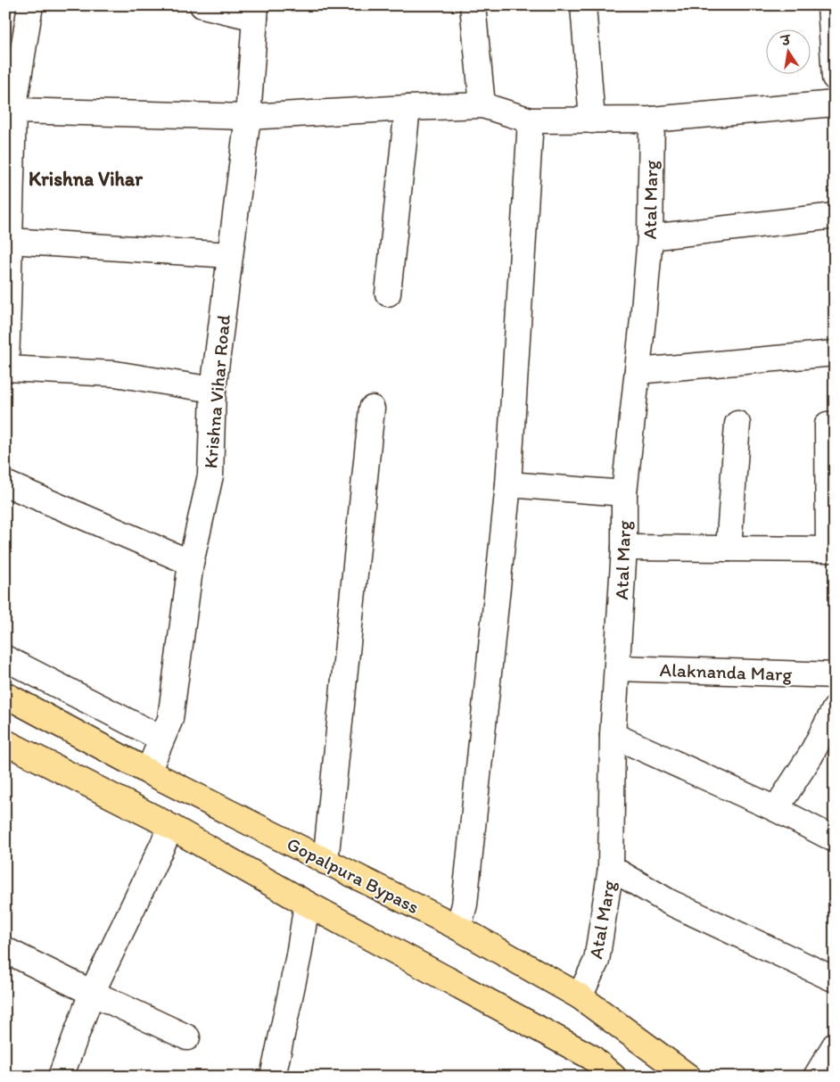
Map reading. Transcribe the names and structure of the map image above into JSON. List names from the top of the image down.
{
  "streets": {
    "main road": ["Gopalpura Bypass"],
    "street": ["Atal Marg", "Krishna Vihar Road", "Alaknanda Marg"]
  },
  "crossings": [
    ["Atal Marg", "Alaknanda Marg"],
    ["Atal Marg", "Gopalpura Bypass"],
    ["Krishna Vihar Road", "Gopalpura Bypass"]
  ],
  "districts": ["Krishna Vihar"],
  "north": "top"
}
